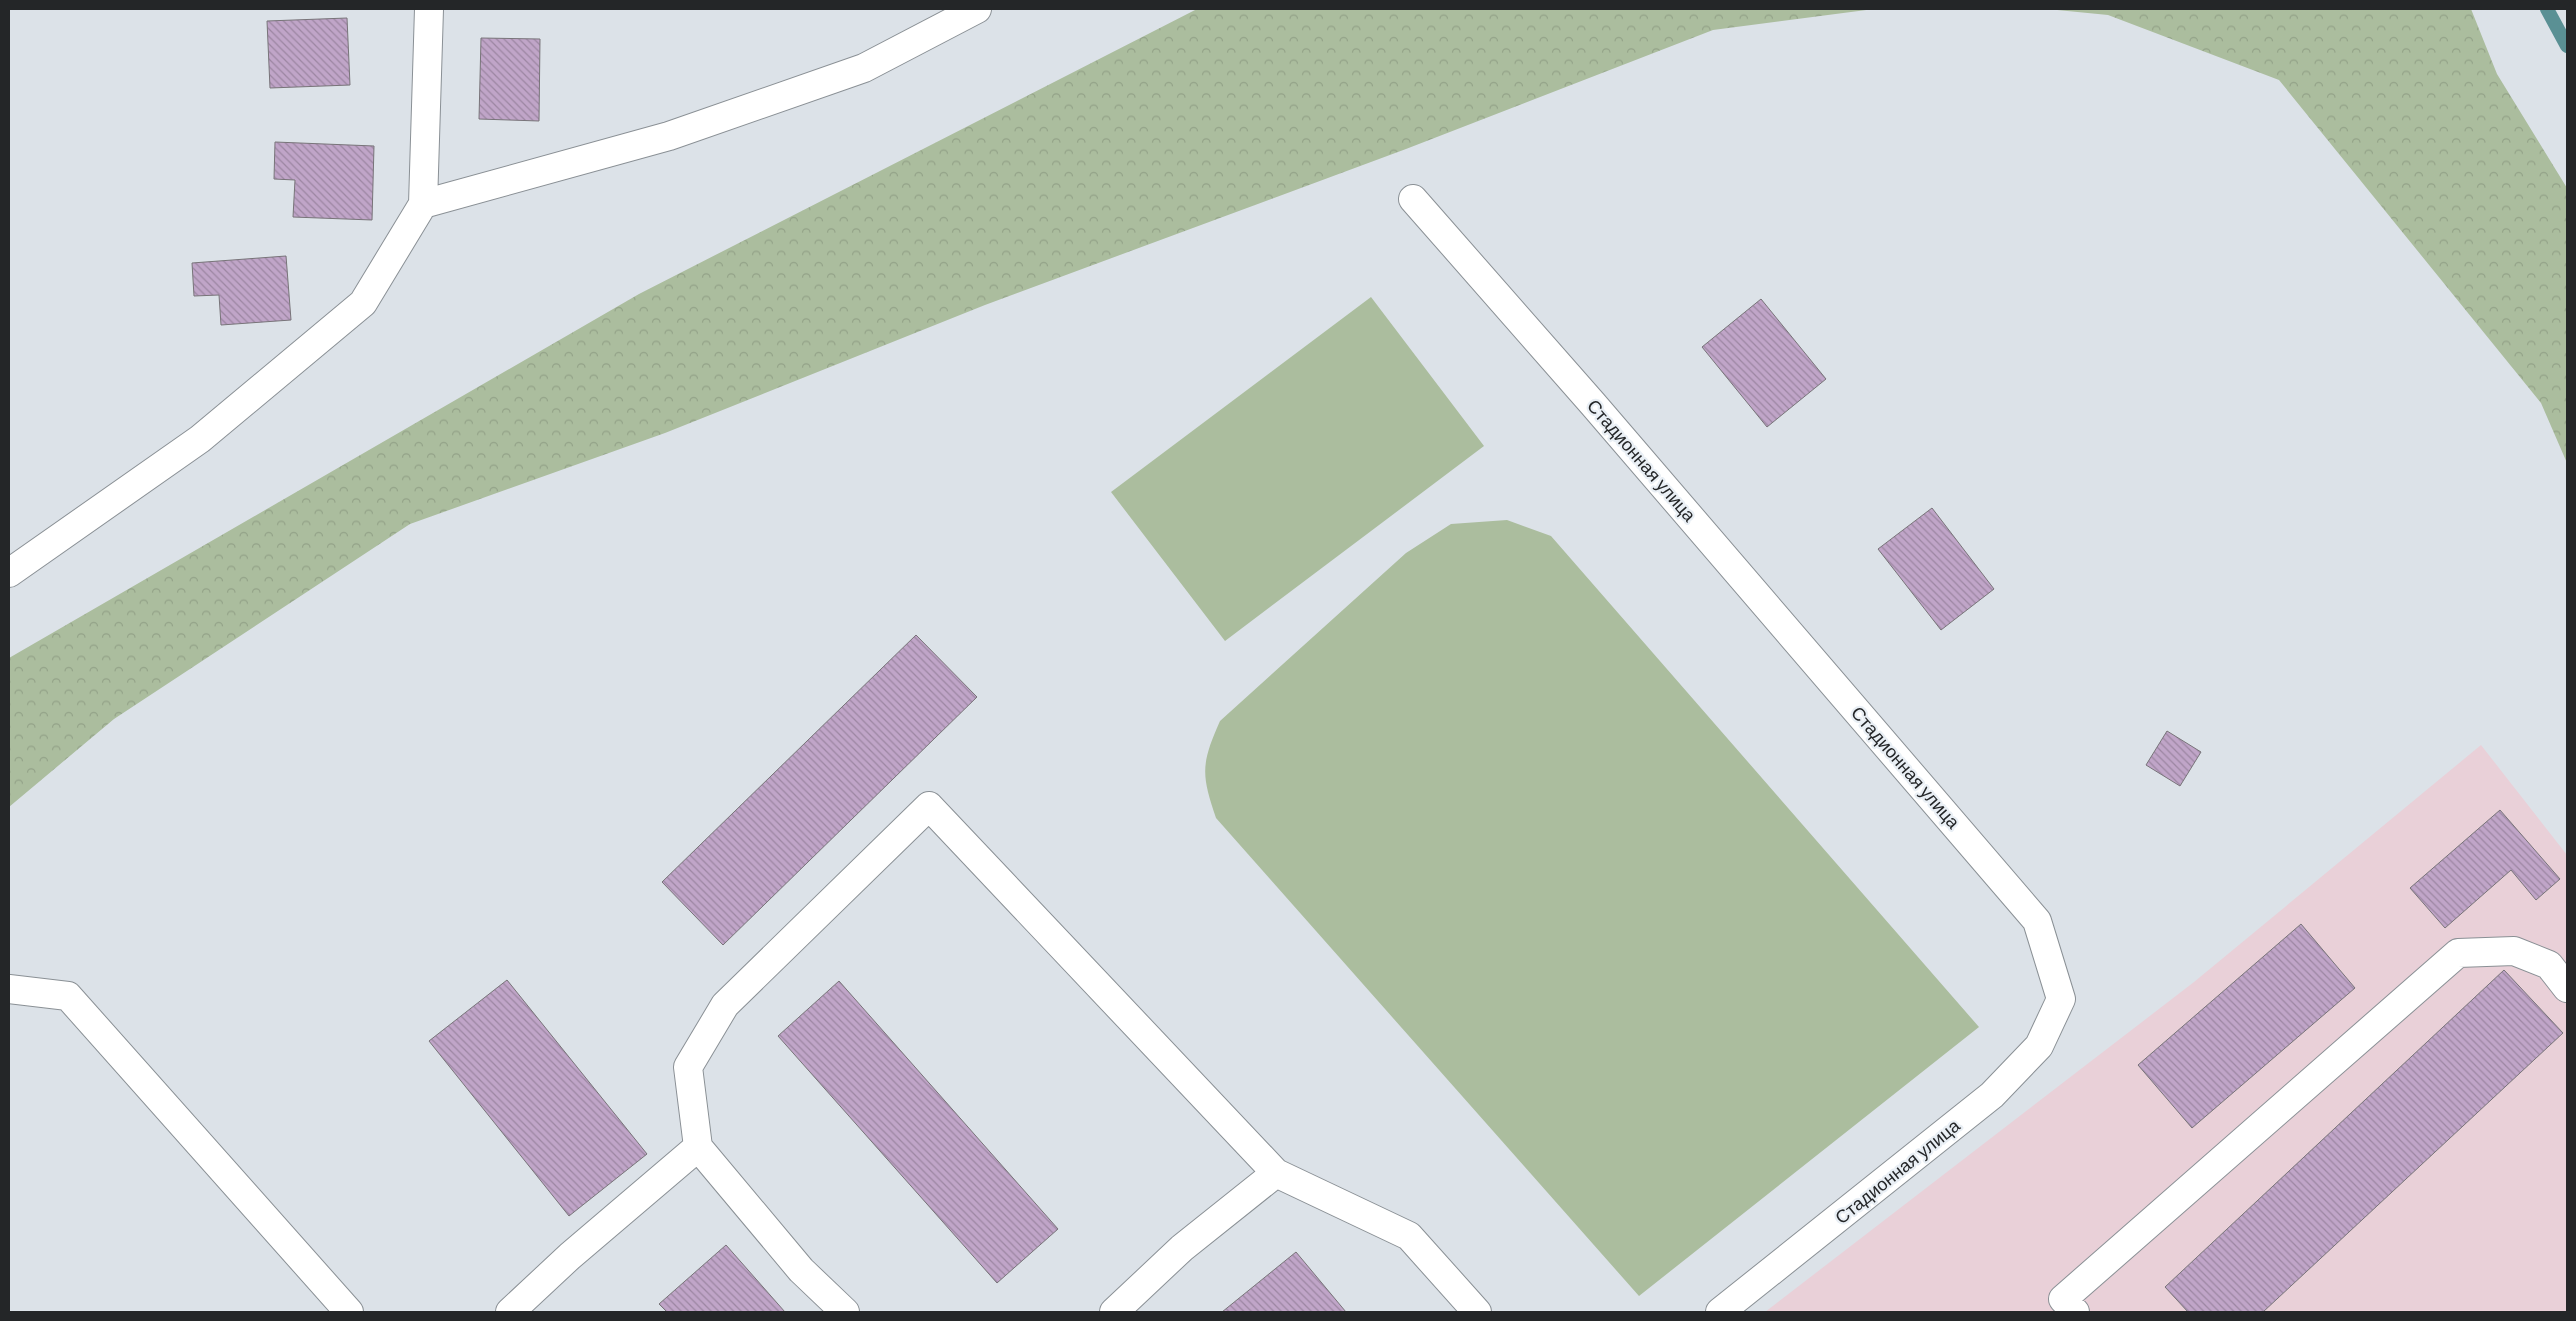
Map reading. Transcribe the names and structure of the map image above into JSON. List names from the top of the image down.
{
  "streets": {
    "street": ["Стадионная улица"]
  }
}
